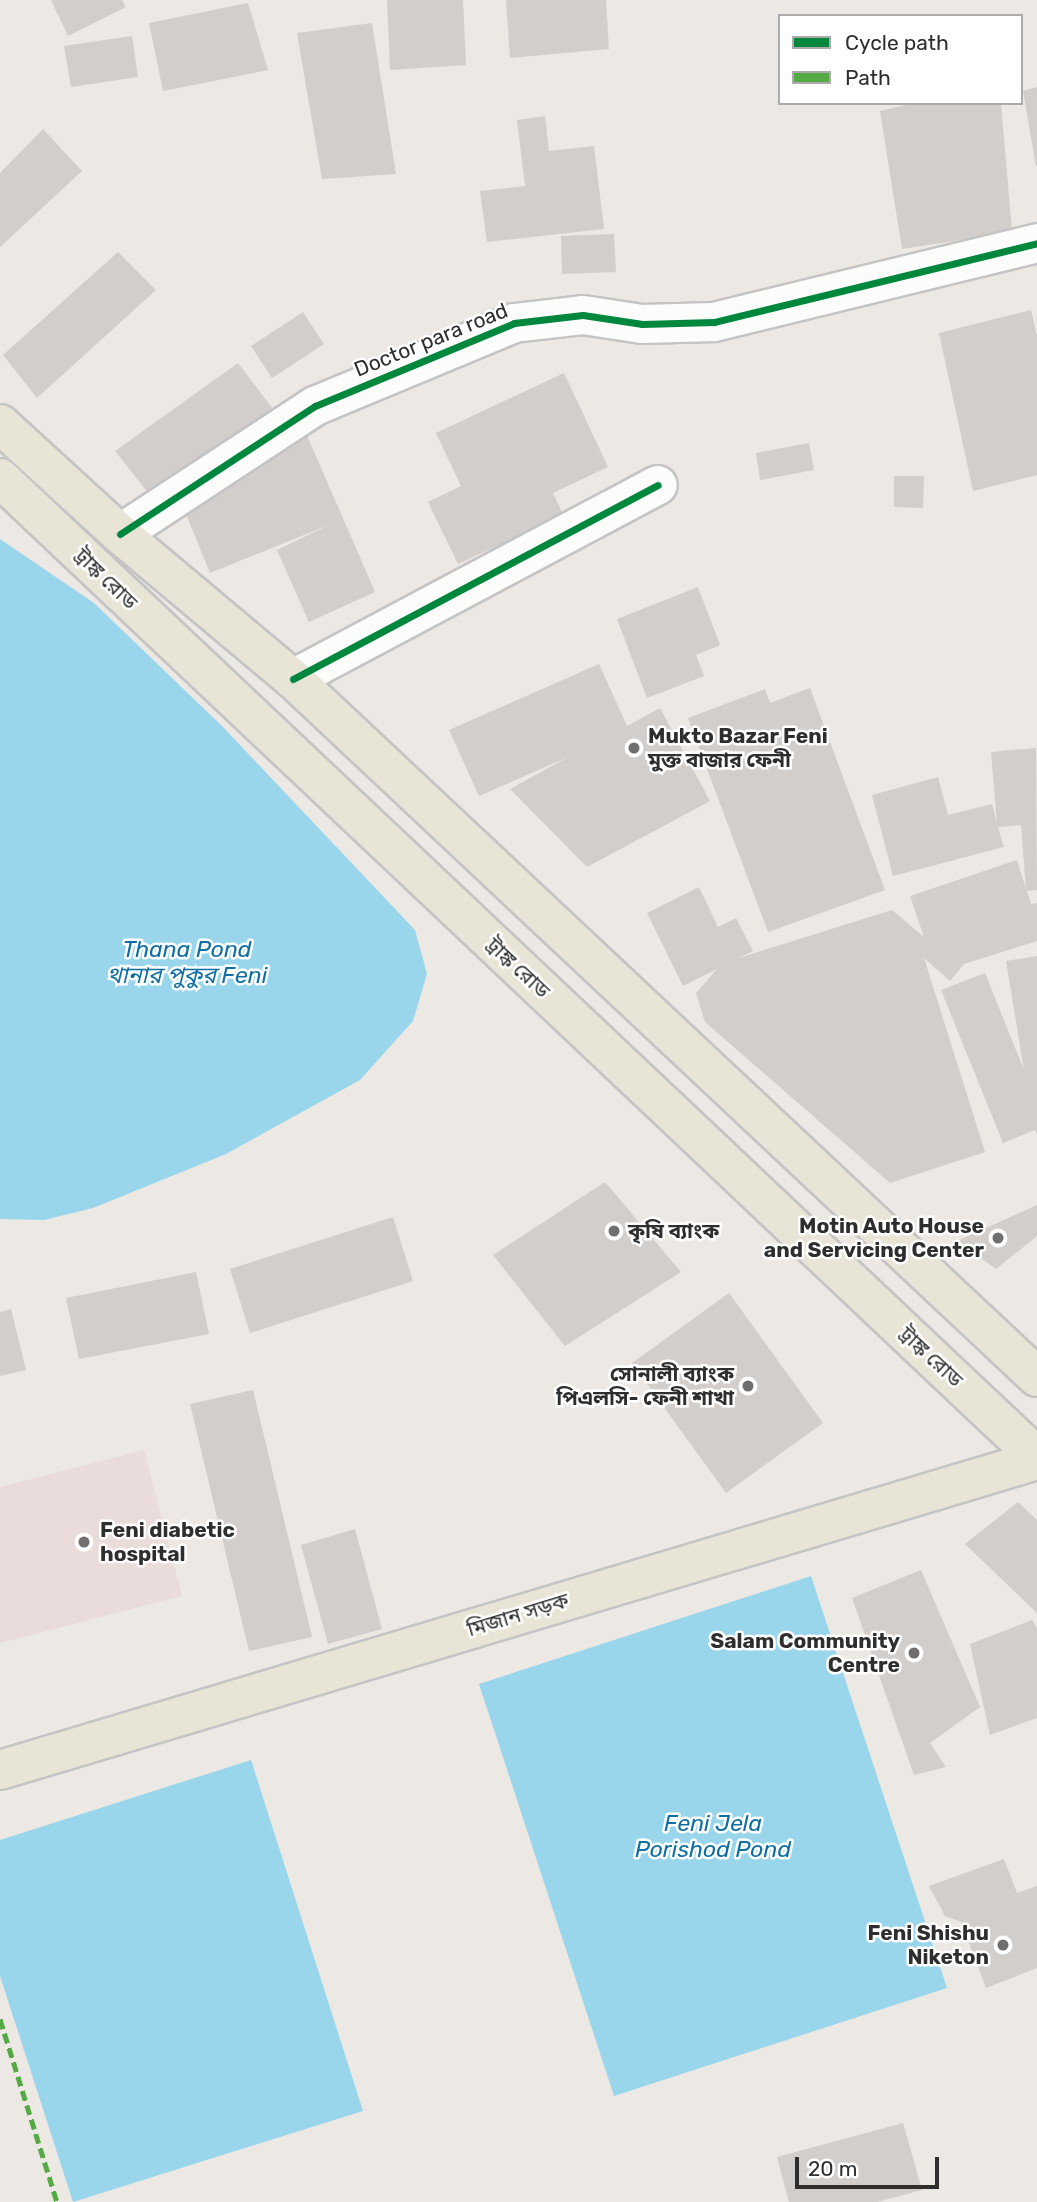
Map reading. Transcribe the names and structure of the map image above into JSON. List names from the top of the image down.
{
  "streets": {
    "main road": ["ট্রাঙ্ক রোড", "মিজান সড়ক"],
    "street": ["Doctor para road"]
  },
  "crossings": [
    ["Doctor para road", "ট্রাঙ্ক রোড"],
    ["ট্রাঙ্ক রোড", "মিজান সড়ক"]
  ],
  "water": ["Thana Pond থানার পুকুর Feni", "Feni Jela Porishod Pond"],
  "places": [
    "Mukto Bazar Feni মুক্ত বাজার ফেনী",
    "কৃষি ব্যাংক",
    "Motin Auto House and Servicing Center",
    "সোনালী ব্যাংক পিএলসি- ফেনী শাখা",
    "Feni diabetic hospital",
    "Salam Community Centre",
    "Feni Shishu Niketon"
  ],
  "legend": ["Cycle path", "Path"],
  "scale_bar": "20 m"
}
